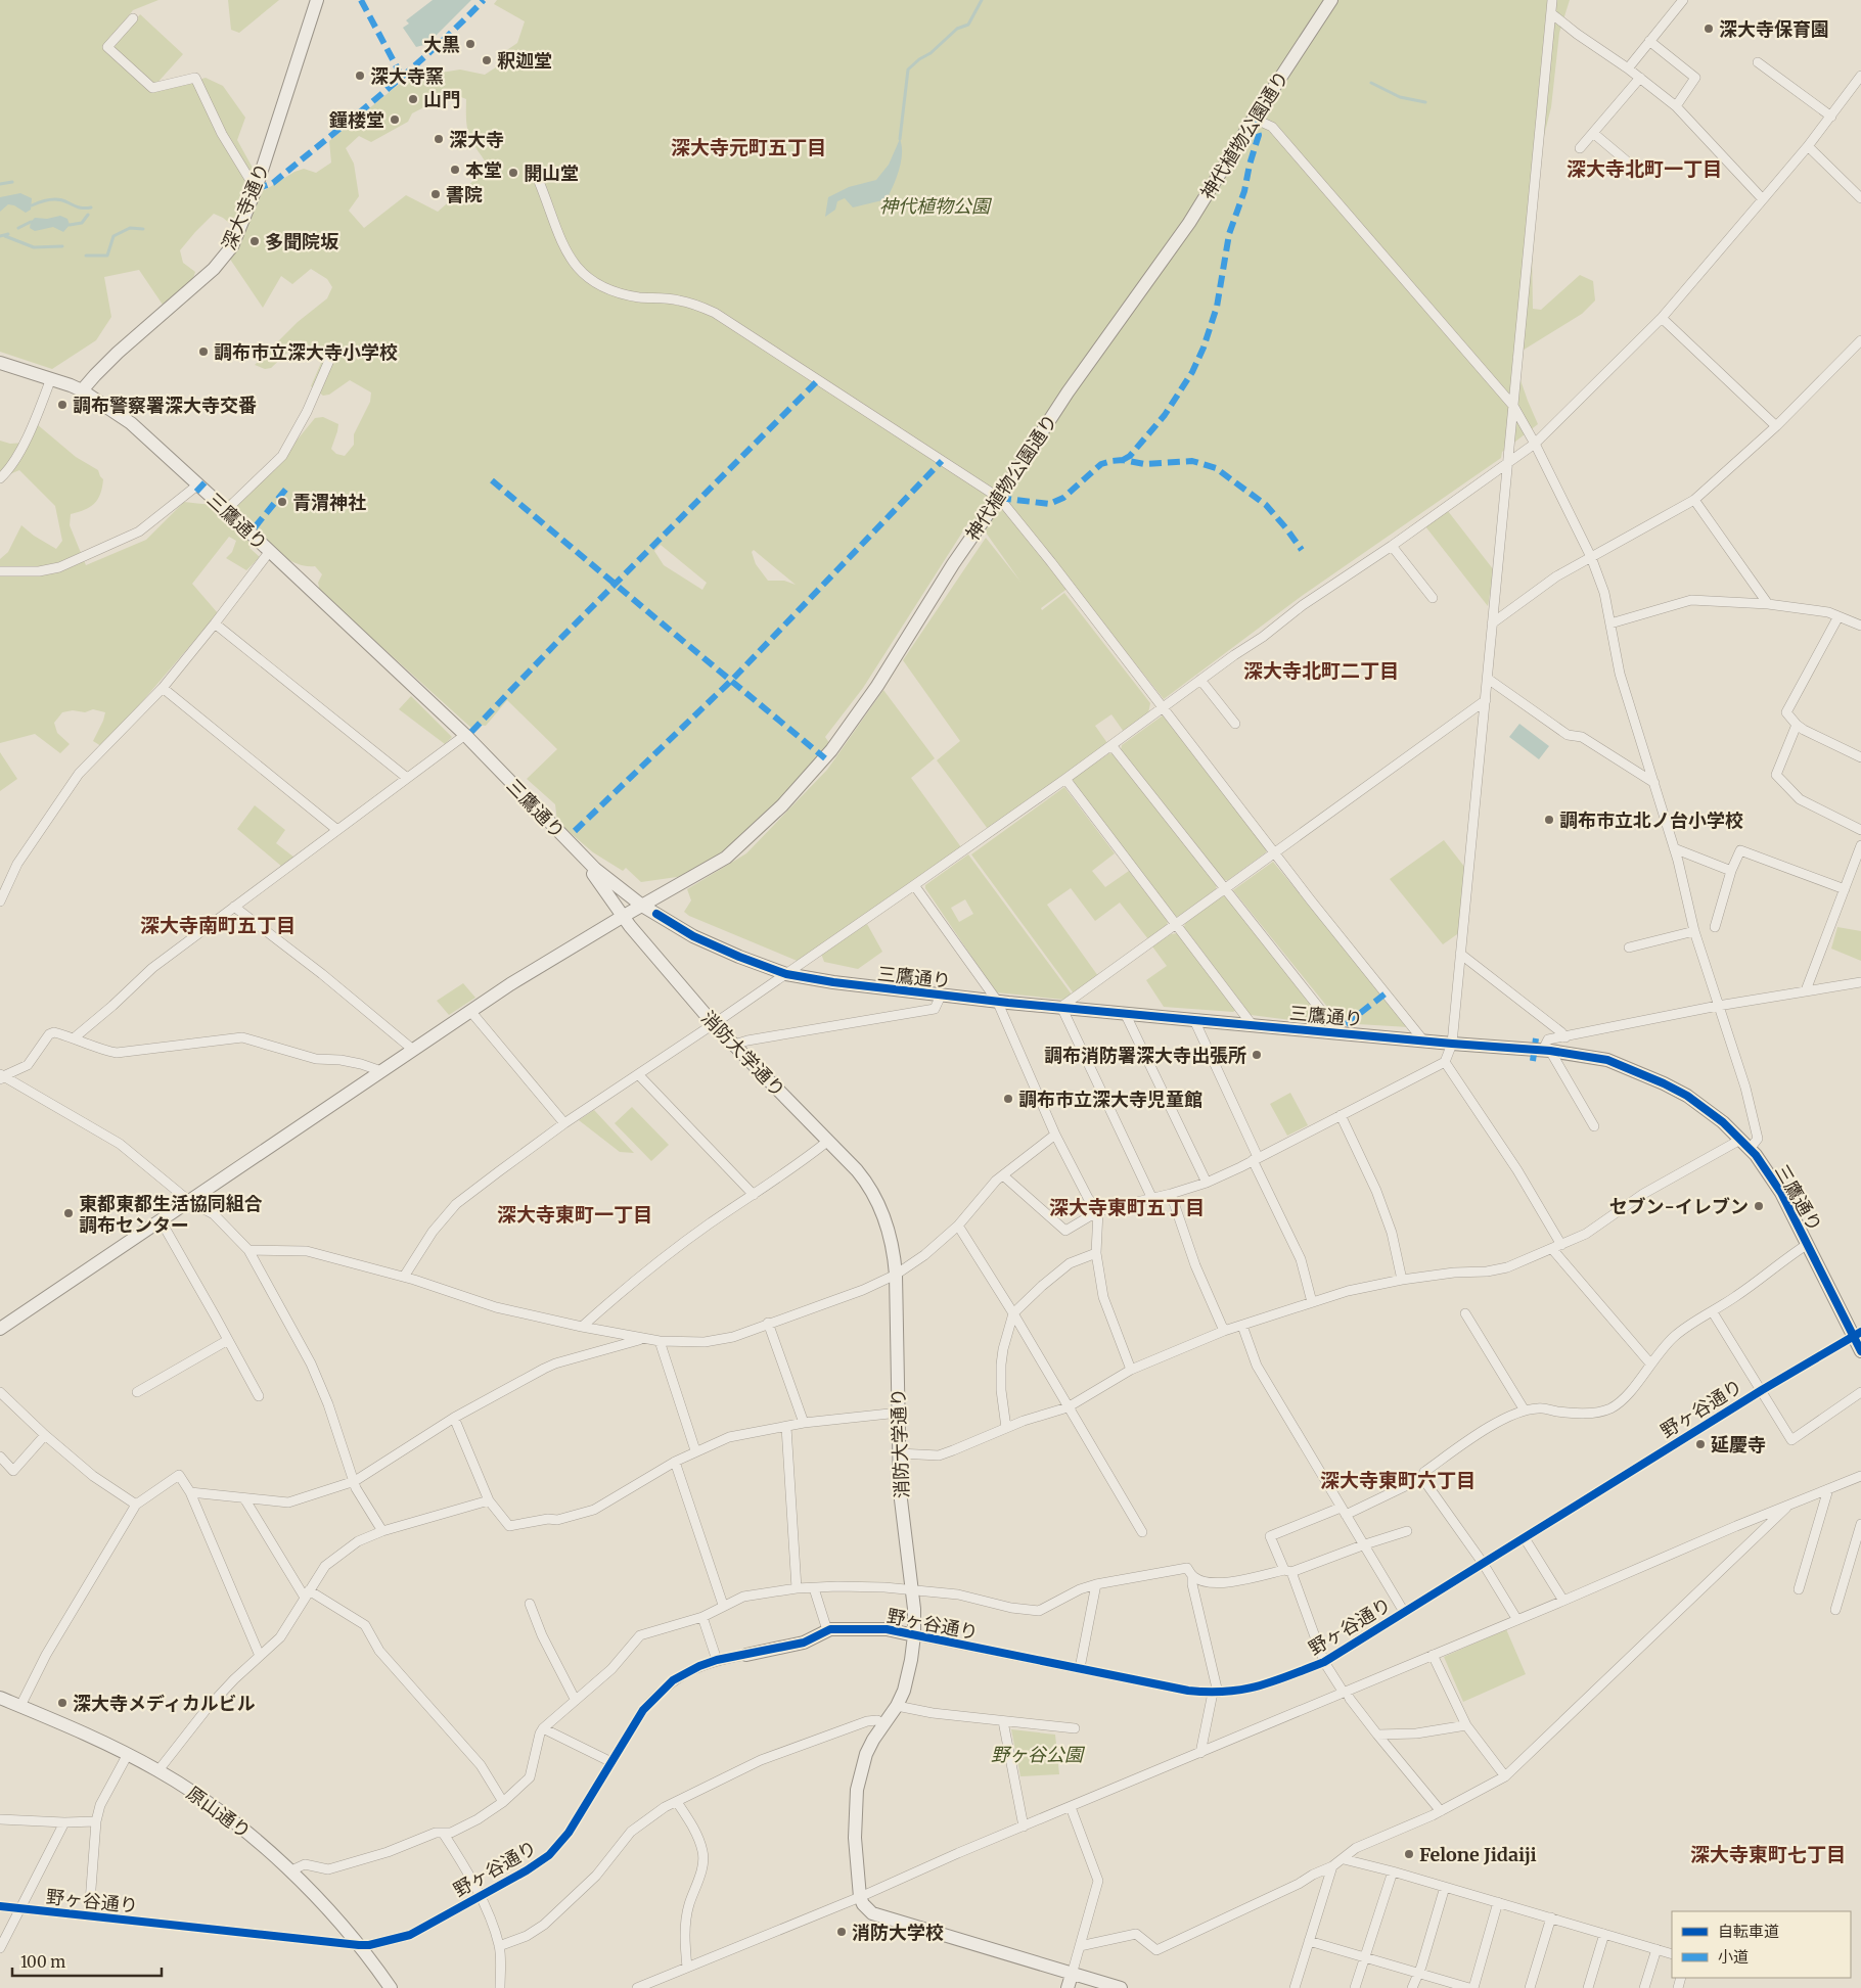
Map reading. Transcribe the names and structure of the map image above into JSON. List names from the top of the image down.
{
  "streets": {
    "street": [
      "神代植物公園通り",
      "深大寺通り",
      "三鷹通り",
      "消防大学通り",
      "野ヶ谷通り",
      "原山通り"
    ]
  },
  "crossings": [
    ["神代植物公園通り", "三鷹通り"],
    ["神代植物公園通り", "消防大学通り"],
    ["深大寺通り", "三鷹通り"],
    ["三鷹通り", "消防大学通り"],
    ["三鷹通り", "野ヶ谷通り"],
    ["消防大学通り", "野ヶ谷通り"],
    ["野ヶ谷通り", "原山通り"]
  ],
  "districts": [
    "深大寺元町五丁目",
    "深大寺北町一丁目",
    "深大寺北町二丁目",
    "深大寺南町五丁目",
    "深大寺東町五丁目",
    "深大寺東町一丁目",
    "深大寺東町六丁目",
    "深大寺東町七丁目"
  ],
  "parks": ["神代植物公園", "野ヶ谷公園"],
  "places": [
    "深大寺保育園",
    "大黒",
    "釈迦堂",
    "深大寺窯",
    "山門",
    "鐘楼堂",
    "深大寺",
    "本堂",
    "開山堂",
    "書院",
    "多聞院坂",
    "調布市立深大寺小学校",
    "調布警察署深大寺交番",
    "青渭神社",
    "調布市立北ノ台小学校",
    "調布消防署深大寺出張所",
    "調布市立深大寺児童館",
    "セブン-イレブン",
    "東都東都生活協同組合 調布センター",
    "延慶寺",
    "深大寺メディカルビル",
    "Felone Jidaiji",
    "消防大学校"
  ],
  "legend": ["自転車道", "小道"],
  "scale_bar": "100 m"
}
